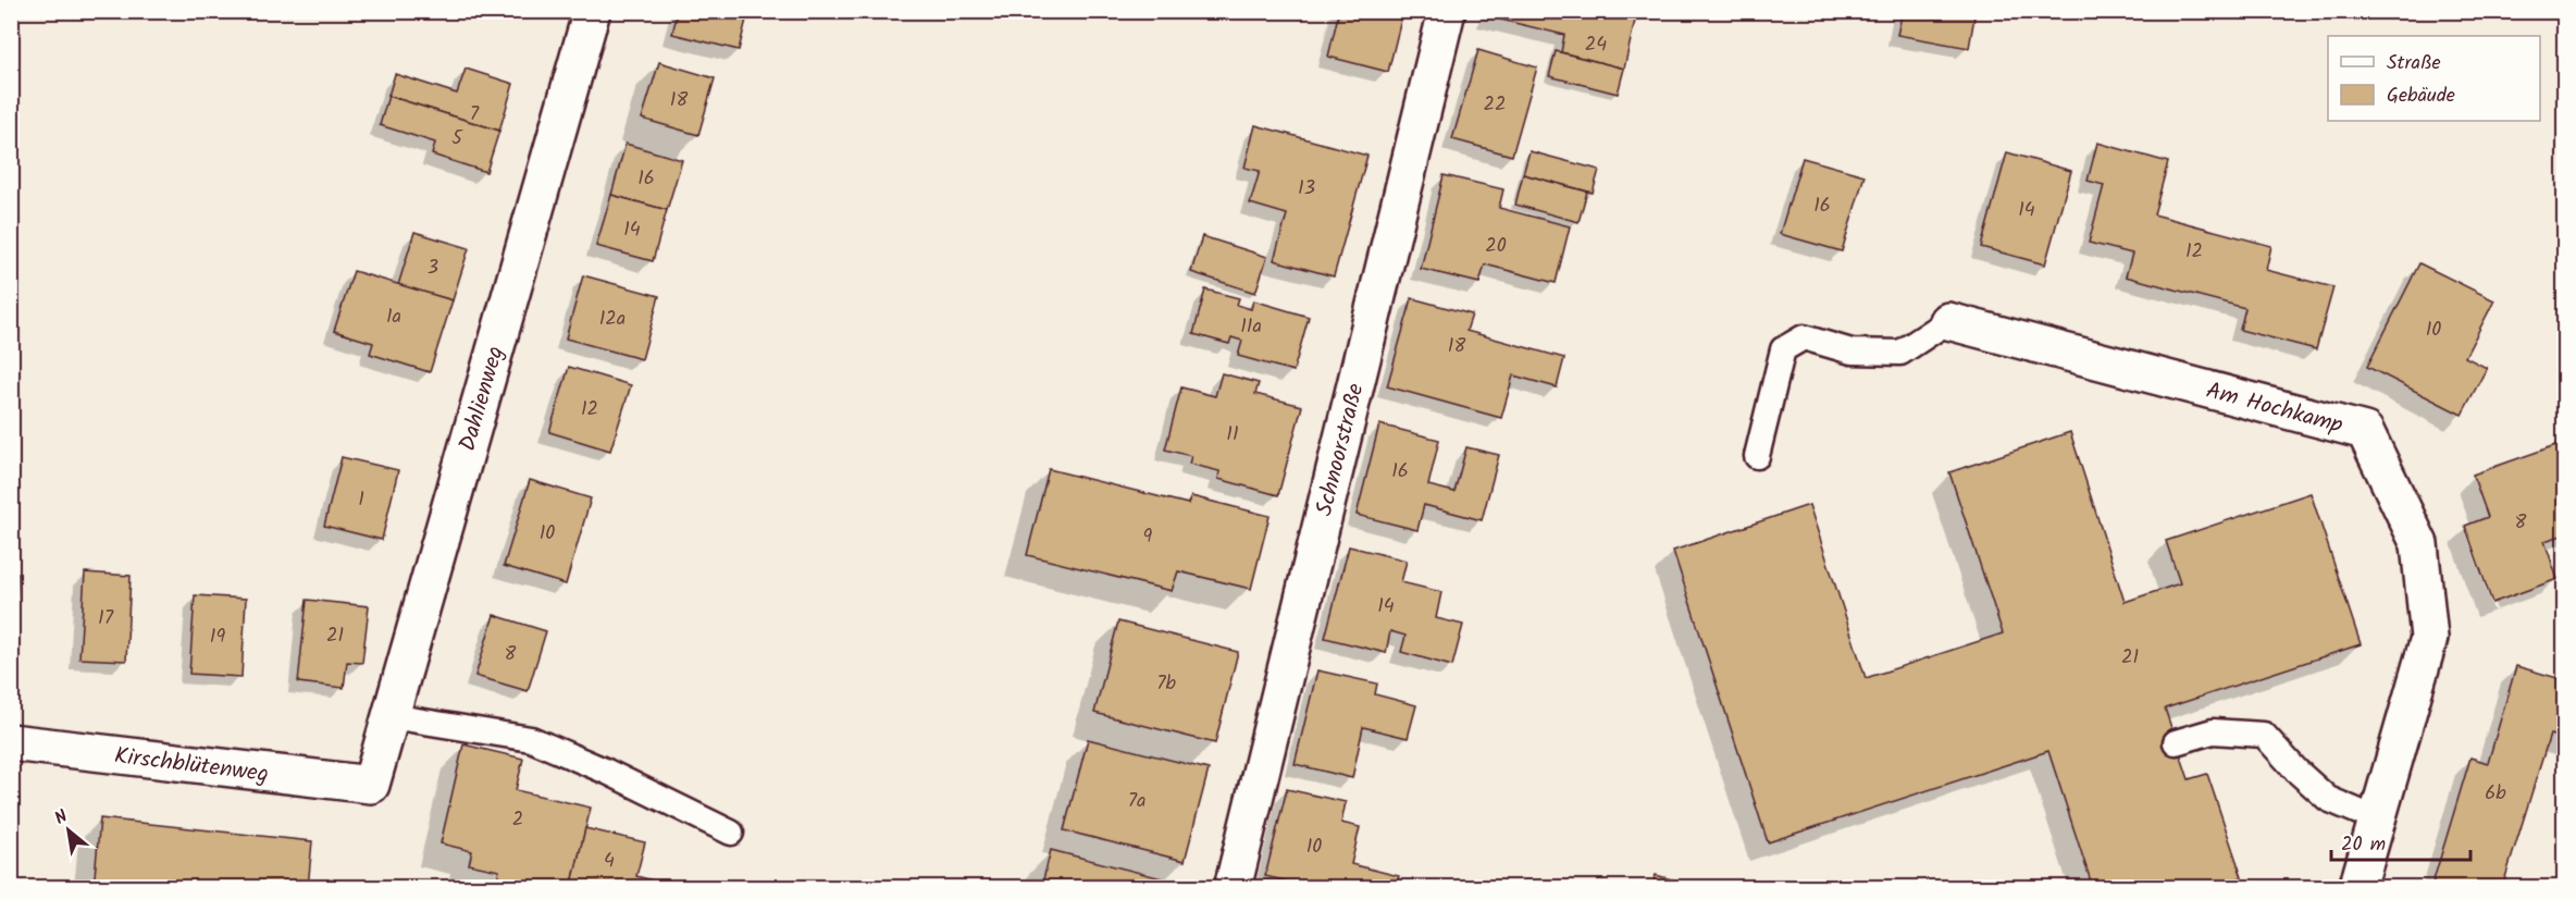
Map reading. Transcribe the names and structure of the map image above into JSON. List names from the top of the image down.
{
  "streets": {
    "street": [
      "Dahlienweg",
      "Am Hochkamp",
      "Schnoorstraße",
      "Kirschblütenweg"
    ]
  },
  "crossings": [
    ["Dahlienweg", "Kirschblütenweg"]
  ],
  "house_numbers": [
    "24",
    "18",
    "22",
    "7",
    "5",
    "16",
    "13",
    "16",
    "14",
    "14",
    "20",
    "12",
    "3",
    "1a",
    "12a",
    "11a",
    "10",
    "18",
    "12",
    "11",
    "16",
    "1",
    "8",
    "10",
    "9",
    "14",
    "17",
    "21",
    "19",
    "8",
    "21",
    "7b",
    "6b",
    "7a",
    "2",
    "10",
    "4"
  ],
  "legend": ["Straße", "Gebäude"],
  "scale_bar": "20 m",
  "north": "top left"
}
